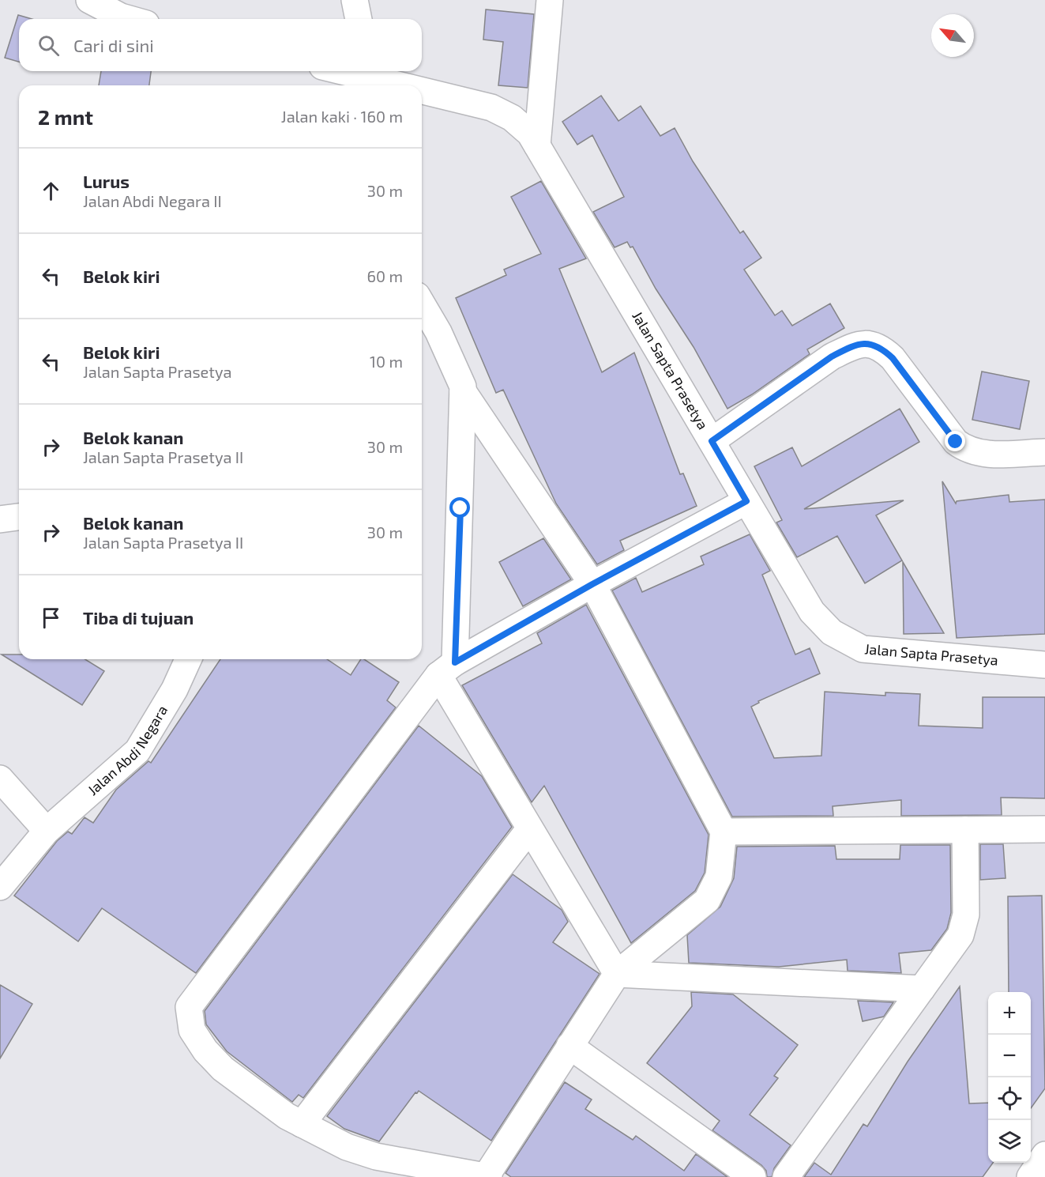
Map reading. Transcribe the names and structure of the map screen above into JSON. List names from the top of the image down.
{
  "streets": {
    "street": ["Jalan Sapta Prasetya", "Jalan Abdi Negara"]
  },
  "north": "top left",
  "page": {
    "search": "Cari di sini",
    "heading": ["2 mnt", "Jalan kaki · 160 m"],
    "list": [
      ["Lurus", "Jalan Abdi Negara II", "30 m"],
      ["Belok kiri", "60 m"],
      ["Belok kiri", "Jalan Sapta Prasetya", "10 m"],
      ["Belok kanan", "Jalan Sapta Prasetya II", "30 m"],
      ["Belok kanan", "Jalan Sapta Prasetya II", "30 m"],
      "Tiba di tujuan"
    ],
    "map_buttons": ["+", "−"]
  }
}
